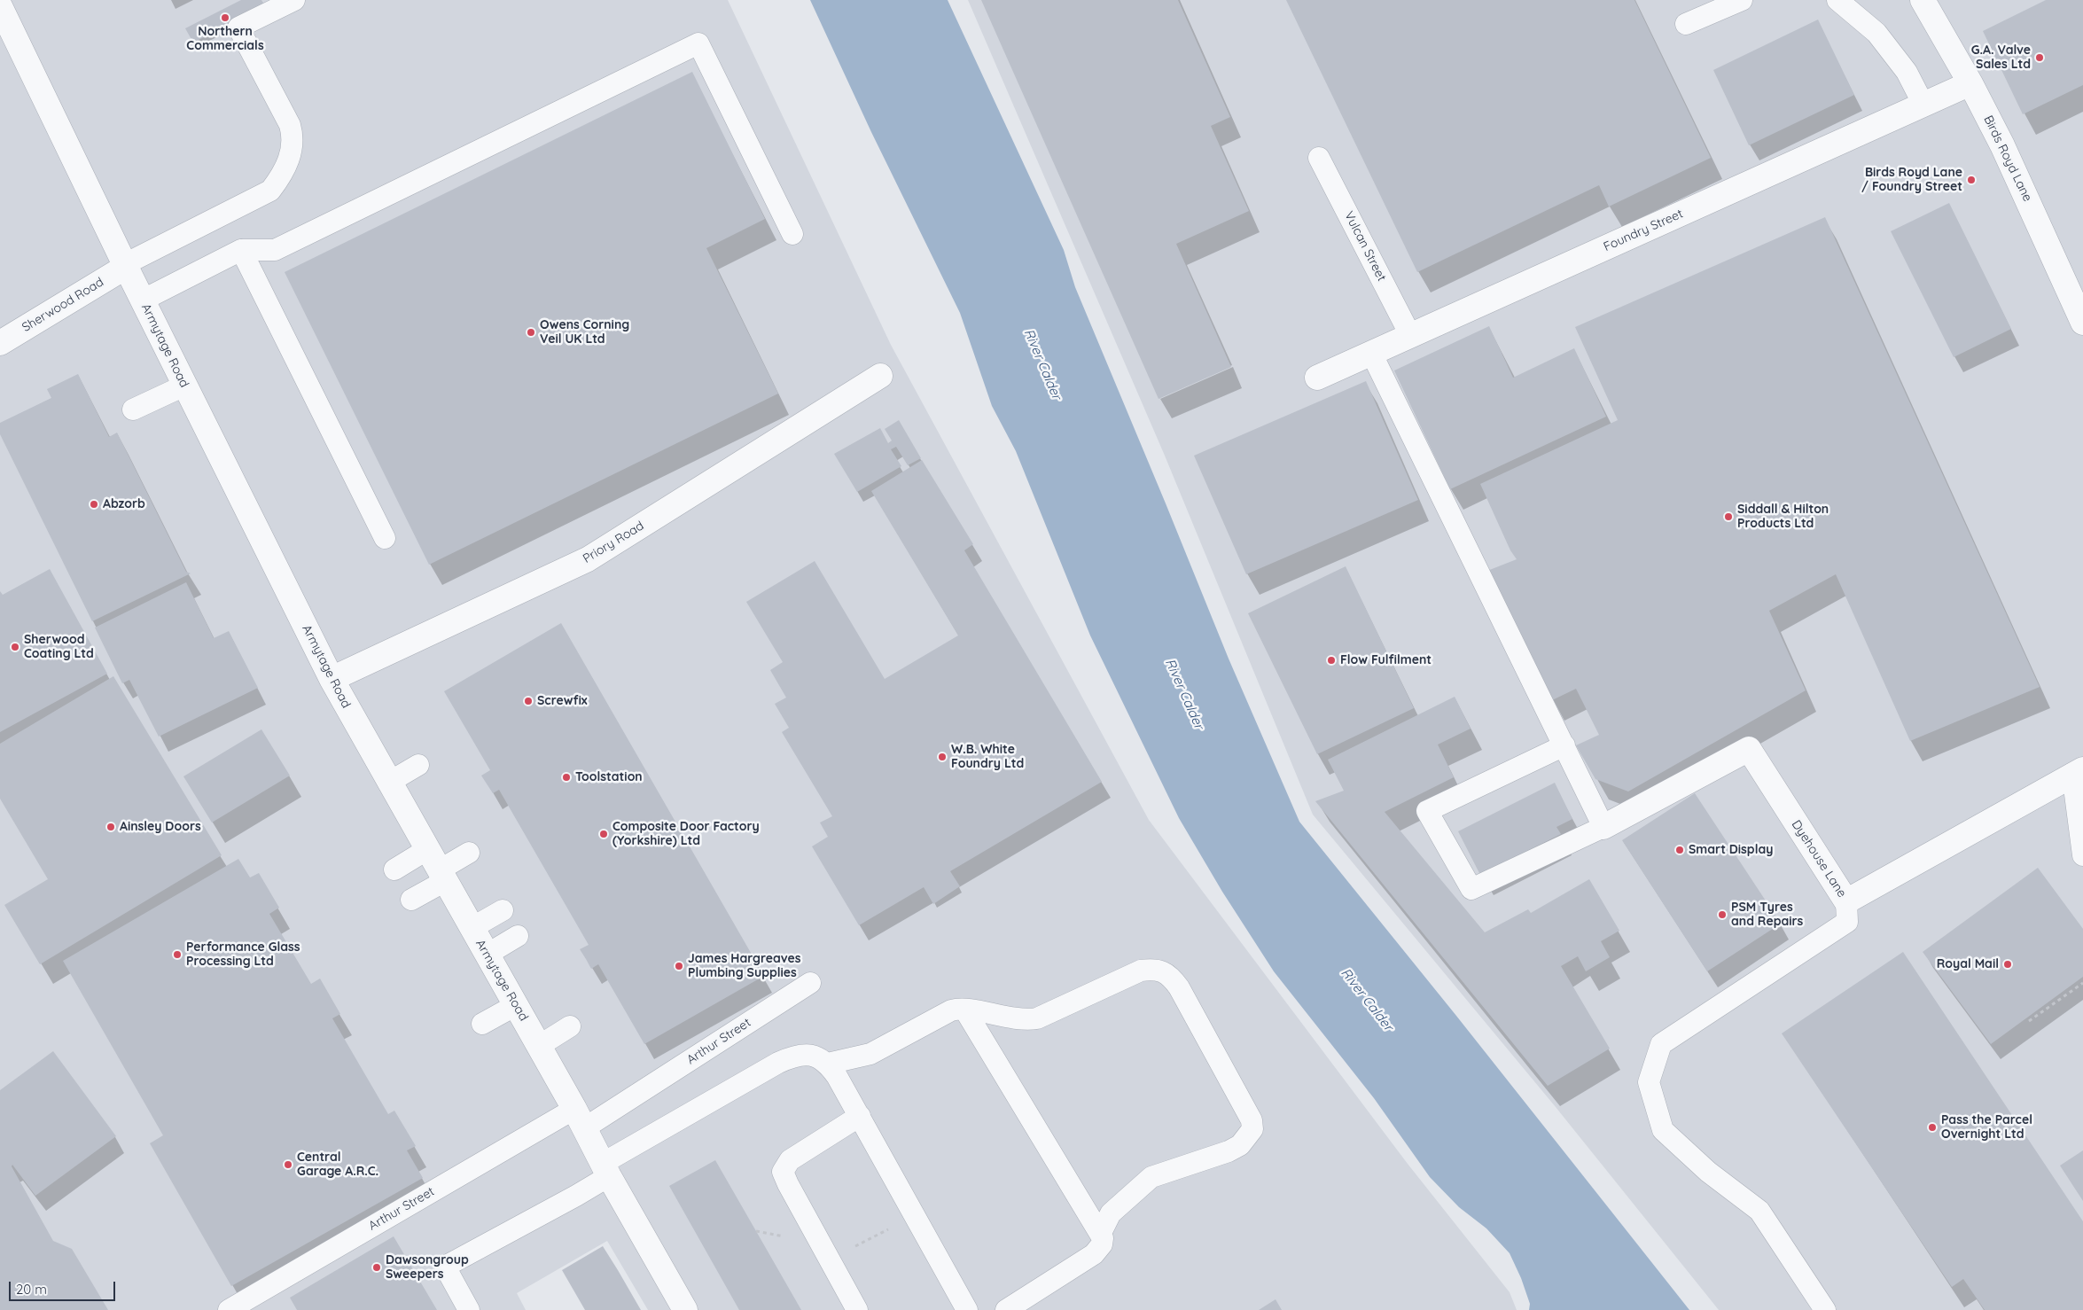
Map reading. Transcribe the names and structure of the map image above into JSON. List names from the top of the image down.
{
  "streets": {
    "street": [
      "Birds Royd Lane",
      "Foundry Street",
      "Sherwood Road",
      "Armytage Road",
      "Priory Road",
      "Dyehouse Lane"
    ],
    "lane": ["Vulcan Street", "Arthur Street"]
  },
  "crossings": [
    ["Birds Royd Lane", "Foundry Street"],
    ["Foundry Street", "Vulcan Street"],
    ["Sherwood Road", "Armytage Road"],
    ["Armytage Road", "Priory Road"],
    ["Armytage Road", "Arthur Street"]
  ],
  "water": ["River Calder"],
  "places": [
    "Northern Commercials",
    "G.A. Valve Sales Ltd",
    "Birds Royd Lane / Foundry Street",
    "Owens Corning Veil UK Ltd",
    "Abzorb",
    "Siddall & Hilton Products Ltd",
    "Sherwood Coating Ltd",
    "Flow Fulfilment",
    "Screwfix",
    "W.B. White Foundry Ltd",
    "Toolstation",
    "Ainsley Doors",
    "Composite Door Factory (Yorkshire) Ltd",
    "Smart Display",
    "PSM Tyres and Repairs",
    "Performance Glass Processing Ltd",
    "Royal Mail",
    "James Hargreaves Plumbing Supplies",
    "Pass the Parcel Overnight Ltd",
    "Central Garage A.R.C.",
    "Dawsongroup Sweepers"
  ],
  "scale_bar": "20 m"
}
